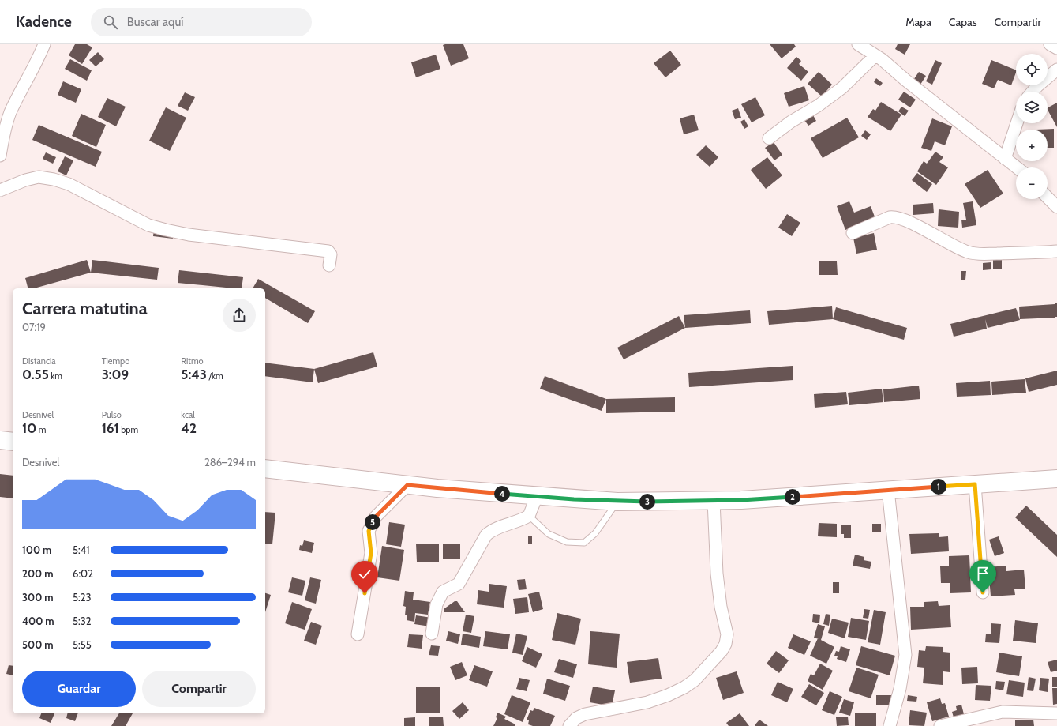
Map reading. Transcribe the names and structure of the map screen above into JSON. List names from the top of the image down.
{
  "page": {
    "header": "Kadence",
    "search": "Buscar aquí",
    "nav": ["Mapa", "Capas", "Compartir"],
    "map_buttons": ["+", "−"],
    "heading": ["Carrera matutina", "07:19"],
    "stats": [
      ["Distancia", "0.55 km"],
      ["Tiempo", "3:09"],
      ["Ritmo", "5:43 /km"],
      ["Desnivel", "10 m"],
      ["Pulso", "161 bpm"],
      ["kcal", "42"]
    ],
    "chart": ["Desnivel", "286–294 m"],
    "pins": [
      "1",
      "4",
      "2",
      "3",
      "5"
    ],
    "list": [
      {
        "name": "100 m",
        "note": "5:41"
      },
      {
        "name": "200 m",
        "note": "6:02"
      },
      {
        "name": "300 m",
        "note": "5:23"
      },
      {
        "name": "400 m",
        "note": "5:32"
      },
      {
        "name": "500 m",
        "note": "5:55"
      }
    ],
    "buttons": ["Guardar", "Compartir"]
  }
}
